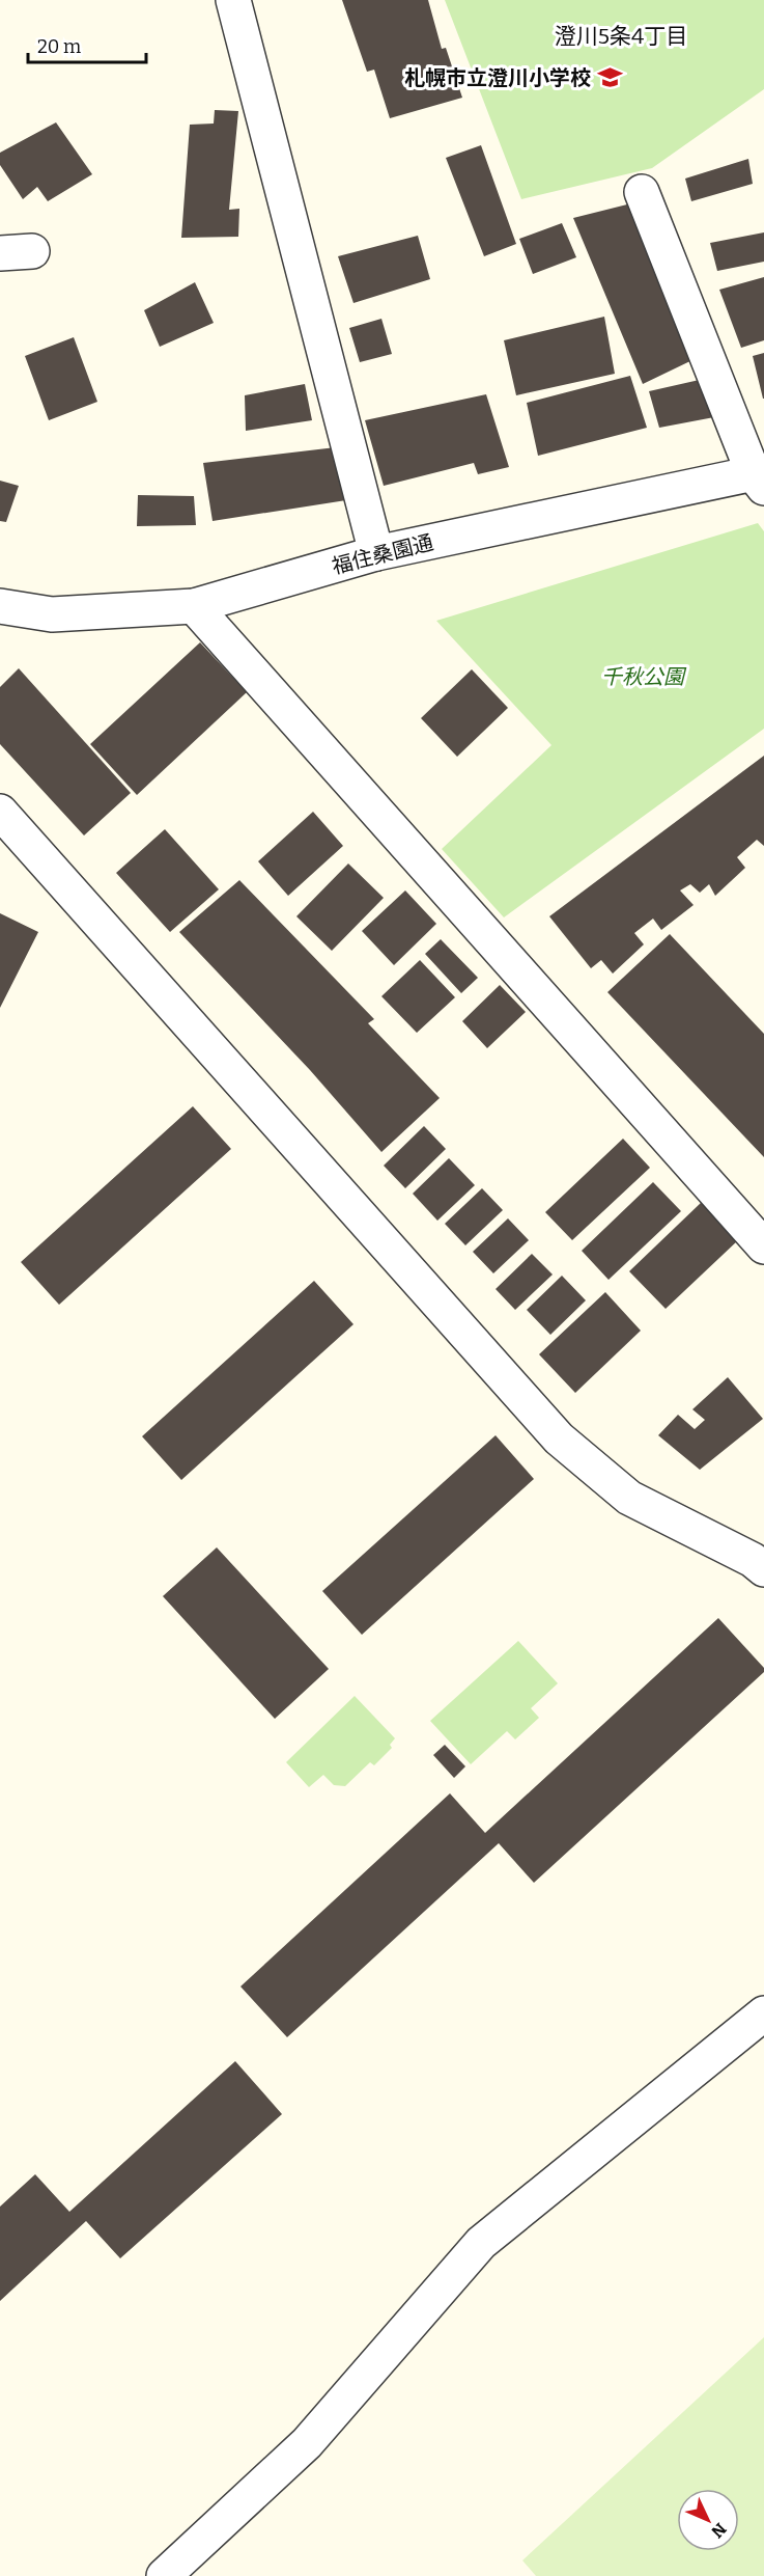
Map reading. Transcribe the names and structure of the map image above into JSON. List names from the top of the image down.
{
  "streets": {
    "street": ["福住桑園通"]
  },
  "districts": ["澄川5条4丁目"],
  "parks": ["千秋公園"],
  "places": {
    "school or university": ["札幌市立澄川小学校"]
  },
  "scale_bar": "20 m",
  "north": "bottom right"
}
